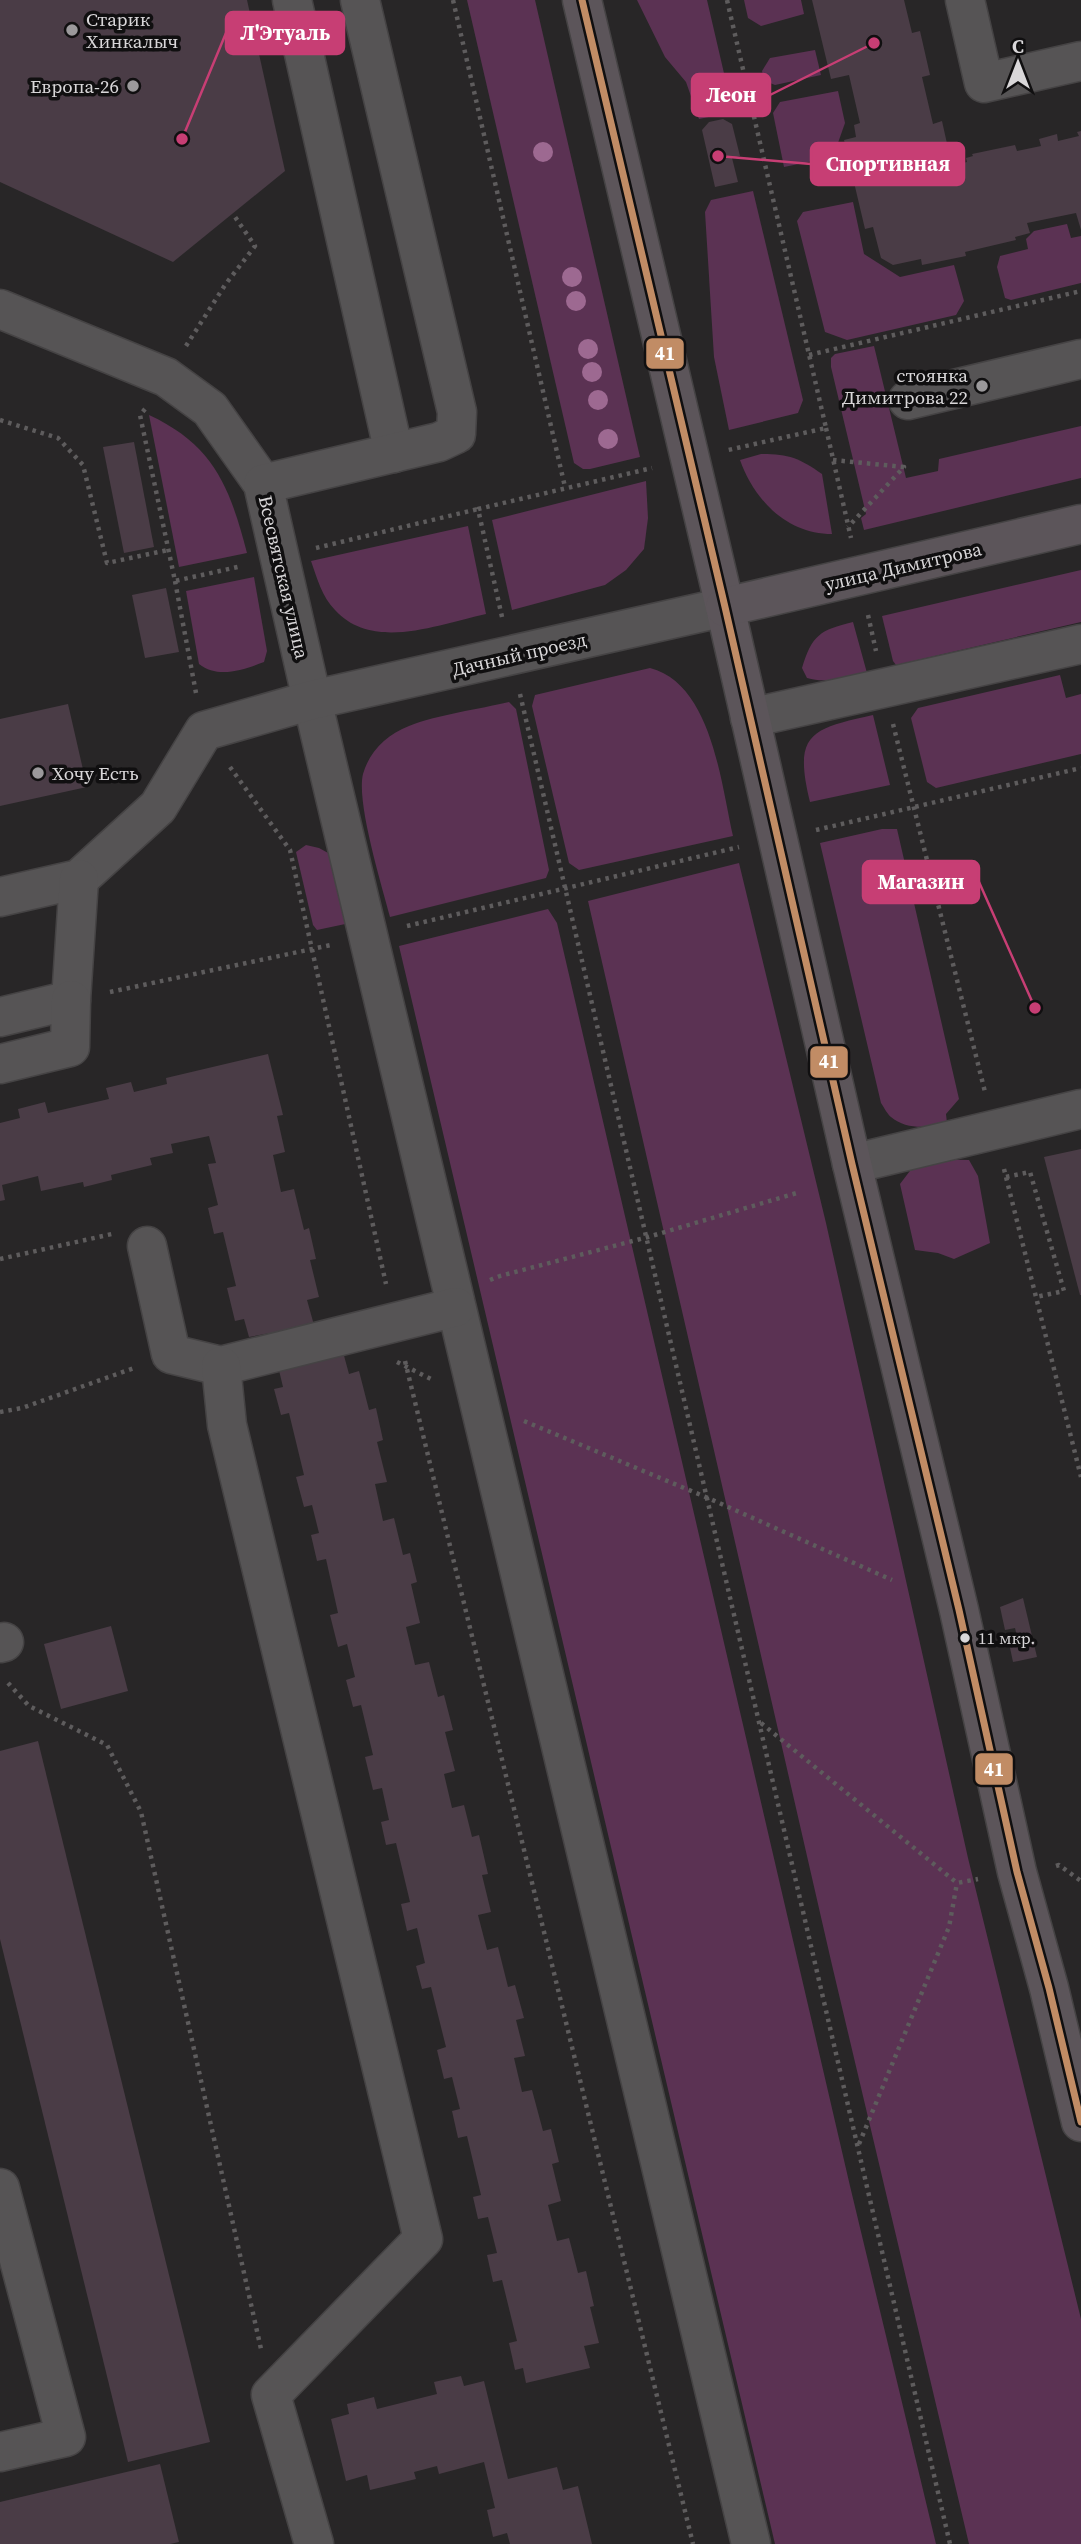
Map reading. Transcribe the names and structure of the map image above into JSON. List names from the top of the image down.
{
  "streets": {
    "main road": ["улица Димитрова"],
    "street": ["Всесвятская улица", "Дачный проезд"]
  },
  "crossings": [
    ["улица Димитрова", "Дачный проезд"],
    ["Всесвятская улица", "Дачный проезд"]
  ],
  "places": [
    "Старик Хинкалыч",
    "Леон",
    "Европа-26",
    "Л'Этуаль",
    "Спортивная",
    "стоянка Димитрова 22",
    "Хочу Есть",
    "Магазин",
    "11 мкр."
  ],
  "lines": ["transit line 41"],
  "north": "top"
}
